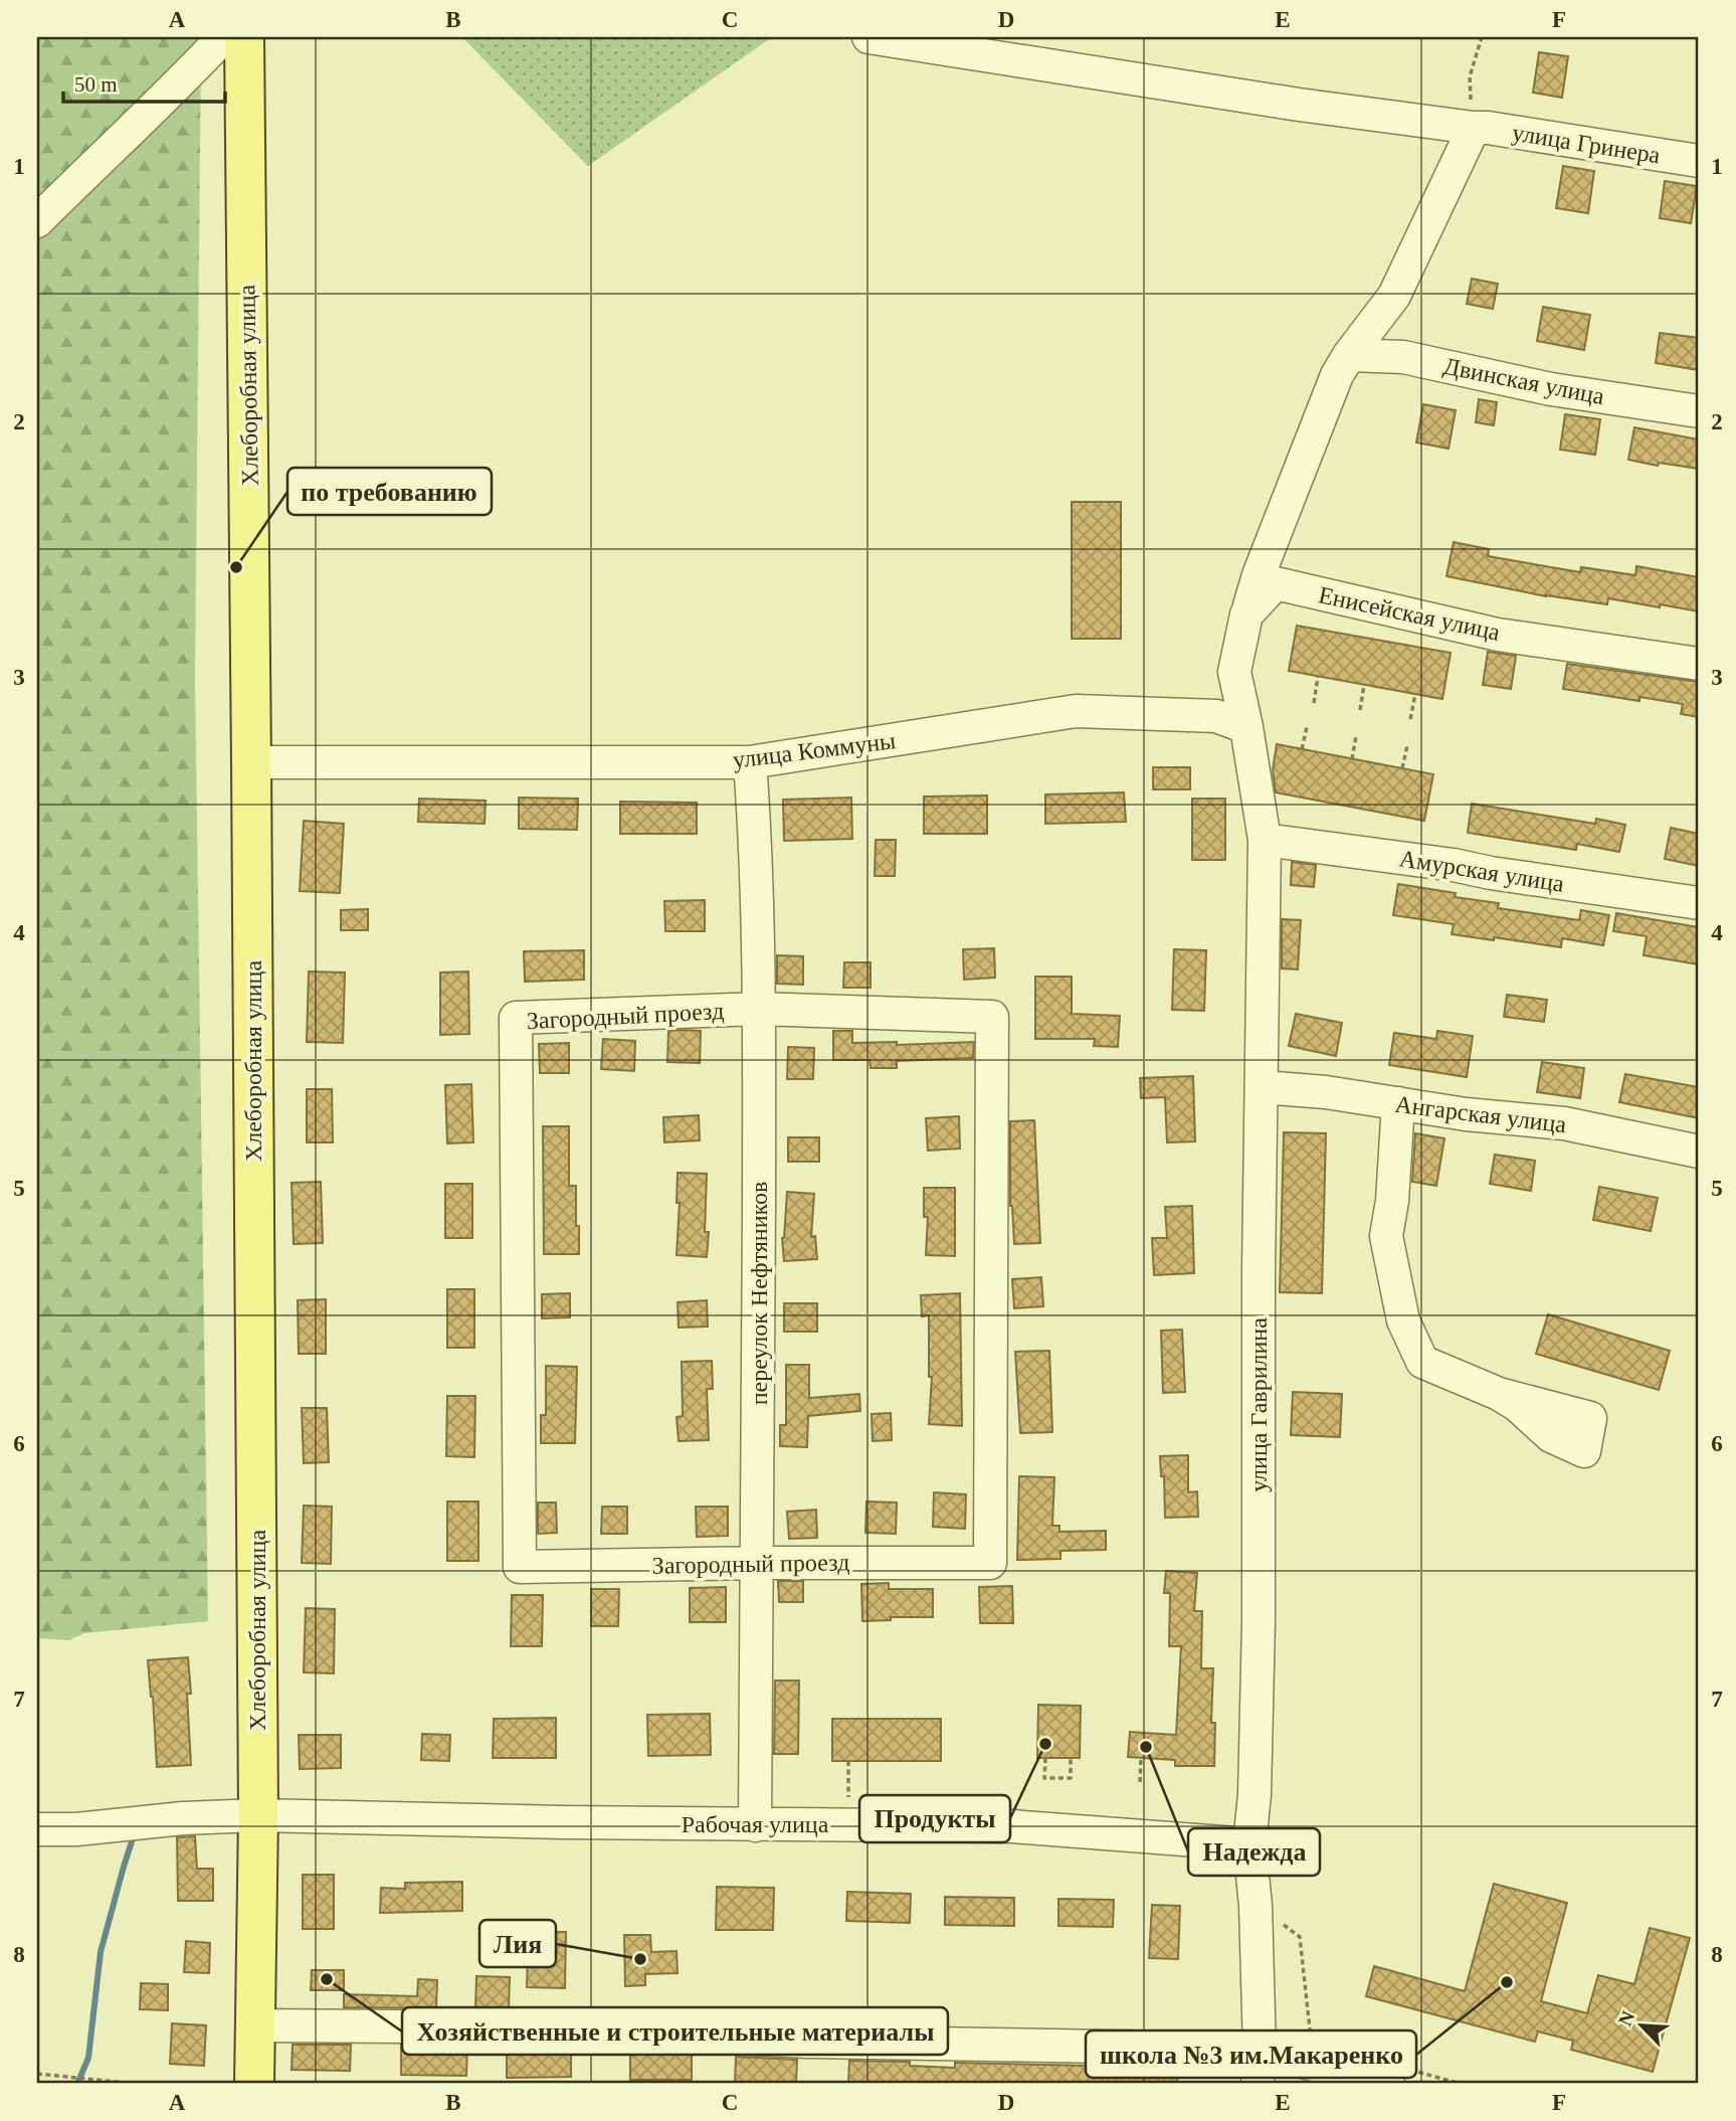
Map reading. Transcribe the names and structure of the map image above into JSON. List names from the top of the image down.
{
  "streets": {
    "main road": ["Хлеборобная улица"],
    "street": [
      "улица Гринера",
      "Двинская улица",
      "Енисейская улица",
      "улица Коммуны",
      "Амурская улица",
      "Загородный проезд",
      "Ангарская улица",
      "переулок Нефтяников",
      "улица Гаврилина",
      "Рабочая улица"
    ]
  },
  "crossings": [
    ["Хлеборобная улица", "улица Коммуны"],
    ["Хлеборобная улица", "Рабочая улица"],
    ["улица Коммуны", "переулок Нефтяников"],
    ["улица Коммуны", "улица Гаврилина"],
    ["Амурская улица", "улица Гаврилина"],
    ["Загородный проезд", "переулок Нефтяников"],
    ["Ангарская улица", "улица Гаврилина"],
    ["переулок Нефтяников", "Рабочая улица"],
    ["улица Гаврилина", "Рабочая улица"]
  ],
  "places": [
    "по требованию",
    "Продукты",
    "Надежда",
    "Лия",
    "Хозяйственные и строительные материалы",
    "школа №3 им.Макаренко"
  ],
  "scale_bar": "50 m",
  "north": "top left",
  "grid": {
    "columns": [
      "A",
      "B",
      "C",
      "D",
      "E",
      "F"
    ],
    "rows": [
      "1",
      "2",
      "3",
      "4",
      "5",
      "6",
      "7",
      "8"
    ]
  }
}
